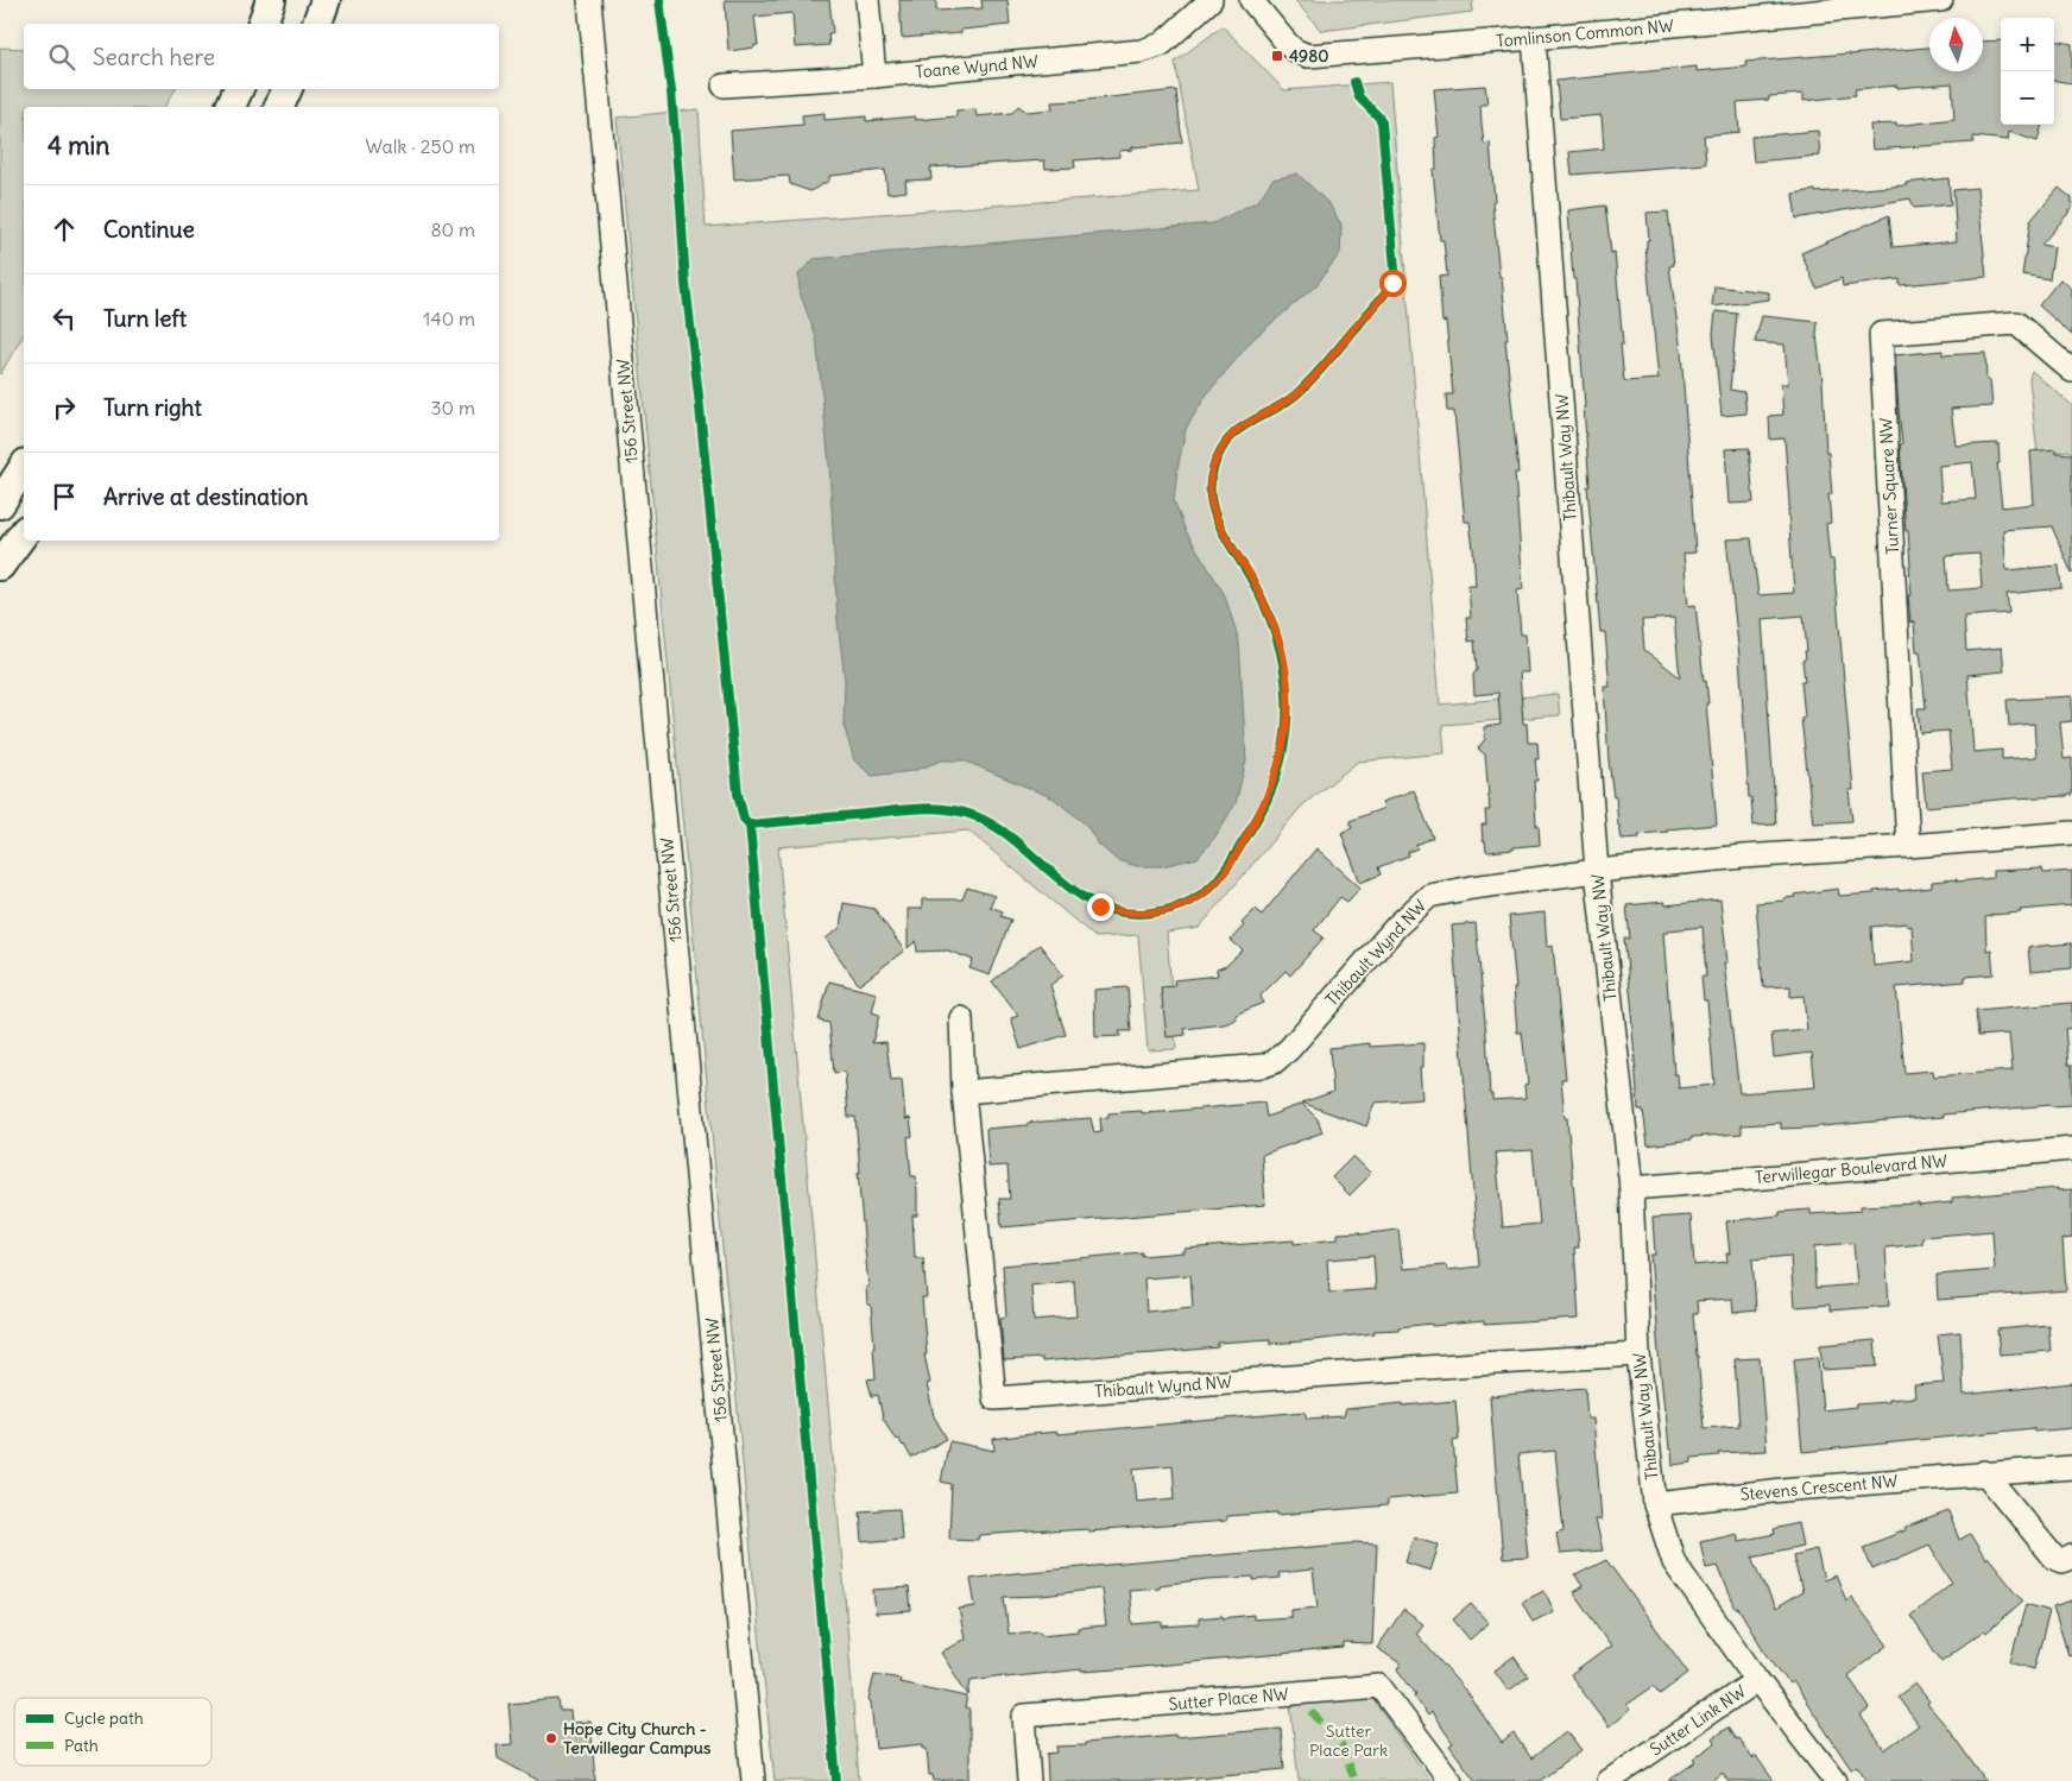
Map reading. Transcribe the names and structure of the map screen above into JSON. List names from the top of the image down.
{
  "streets": {
    "street": [
      "Tomlinson Common NW",
      "Toane Wynd NW",
      "156 Street NW",
      "Thibault Way NW",
      "Turner Square NW",
      "Thibault Wynd NW",
      "Terwillegar Boulevard NW",
      "Stevens Crescent NW",
      "Sutter Place NW",
      "Sutter Link NW"
    ]
  },
  "crossings": [
    ["Tomlinson Common NW", "Thibault Way NW"],
    ["Thibault Way NW", "Thibault Wynd NW"],
    ["Thibault Way NW", "Terwillegar Boulevard NW"],
    ["Thibault Way NW", "Stevens Crescent NW"],
    ["Thibault Way NW", "Sutter Link NW"]
  ],
  "parks": ["Sutter Place Park"],
  "places": {
    "transit": ["4980"],
    "other": ["Hope City Church - Terwillegar Campus"]
  },
  "legend": ["Cycle path", "Path"],
  "north": "top",
  "page": {
    "map_buttons": ["+", "−"],
    "search": "Search here",
    "heading": ["4 min", "Walk · 250 m"],
    "list": [
      ["Continue", "80 m"],
      ["Turn left", "140 m"],
      ["Turn right", "30 m"],
      "Arrive at destination"
    ]
  }
}
